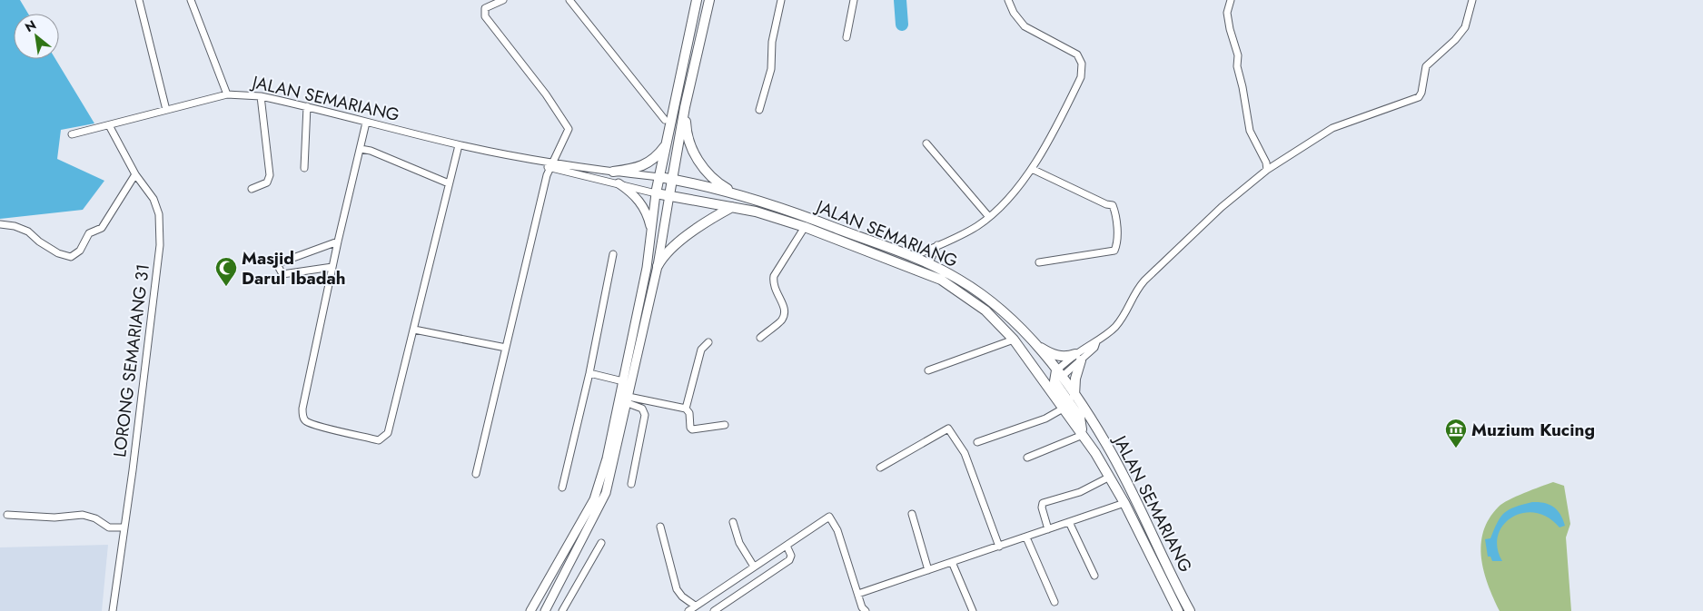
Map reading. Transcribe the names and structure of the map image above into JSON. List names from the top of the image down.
{
  "streets": {
    "main road": ["JALAN SEMARIANG"],
    "street": ["LORONG SEMARIANG 31"]
  },
  "crossings": [
    ["JALAN SEMARIANG", "LORONG SEMARIANG 31"]
  ],
  "places": {
    "mosque": ["Masjid Darul Ibadah"],
    "museum": ["Muzium Kucing"]
  },
  "north": "top left"
}
